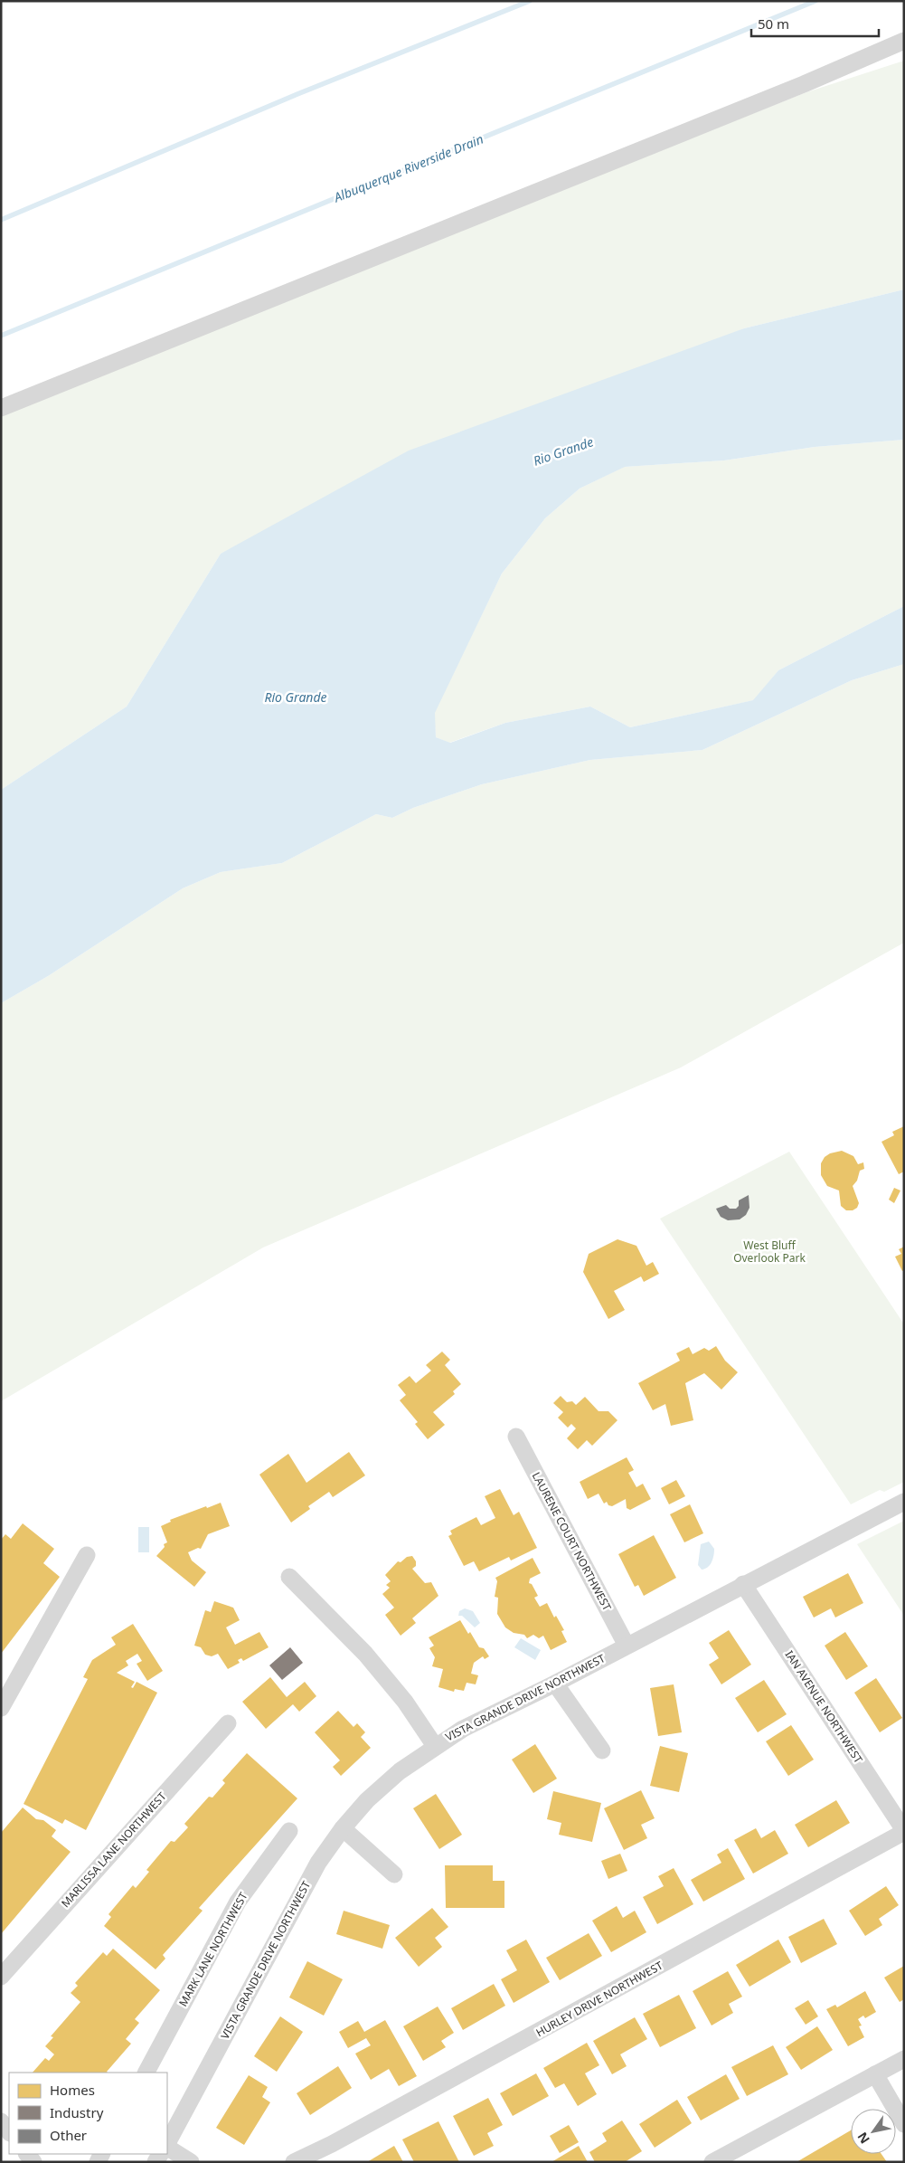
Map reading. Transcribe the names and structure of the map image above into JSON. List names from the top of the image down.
{
  "streets": {
    "street": [
      "LAURENE COURT NORTHWEST",
      "VISTA GRANDE DRIVE NORTHWEST",
      "IAN AVENUE NORTHWEST",
      "MARLISSA LANE NORTHWEST",
      "MARK LANE NORTHWEST",
      "HURLEY DRIVE NORTHWEST"
    ]
  },
  "crossings": [
    ["LAURENE COURT NORTHWEST", "VISTA GRANDE DRIVE NORTHWEST"],
    ["VISTA GRANDE DRIVE NORTHWEST", "IAN AVENUE NORTHWEST"],
    ["IAN AVENUE NORTHWEST", "HURLEY DRIVE NORTHWEST"]
  ],
  "water": ["Albuquerque Riverside Drain", "Rio Grande"],
  "parks": ["West Bluff Overlook Park"],
  "legend": ["Homes", "Industry", "Other"],
  "scale_bar": "50 m",
  "north": "bottom left"
}
